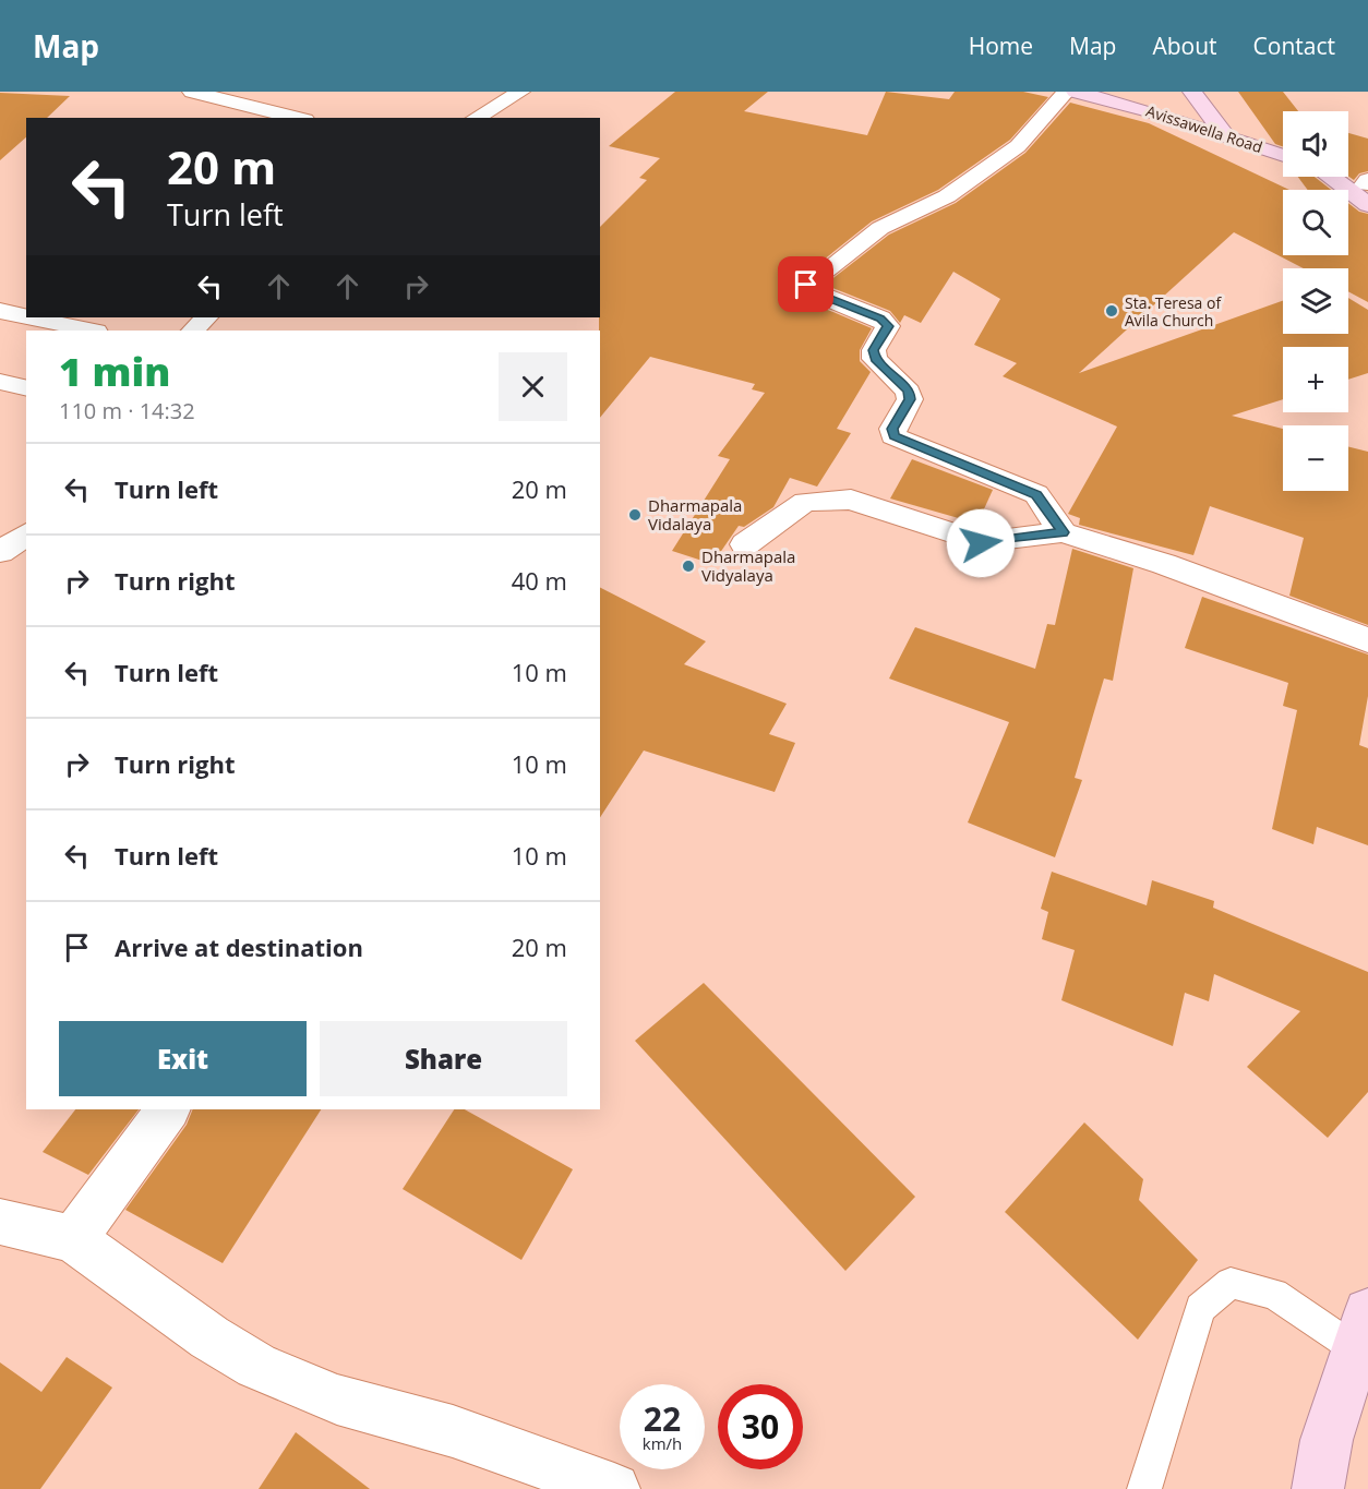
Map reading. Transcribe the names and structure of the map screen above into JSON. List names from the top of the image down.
{
  "streets": {
    "main road": ["Avissawella Road"]
  },
  "places": ["Sta. Teresa of Avila Church", "Dharmapala Vidalaya", "Dharmapala Vidyalaya"],
  "page": {
    "header": "Map",
    "nav": [
      "Home",
      "Map",
      "About",
      "Contact"
    ],
    "map_buttons": ["+", "−"],
    "turn": ["20 m", "Turn left"],
    "heading": ["1 min", "110 m · 14:32"],
    "list": [
      {
        "name": "Turn left",
        "value": "20 m"
      },
      {
        "name": "Turn right",
        "value": "40 m"
      },
      {
        "name": "Turn left",
        "value": "10 m"
      },
      {
        "name": "Turn right",
        "value": "10 m"
      },
      {
        "name": "Turn left",
        "value": "10 m"
      },
      {
        "name": "Arrive at destination",
        "value": "20 m"
      }
    ],
    "buttons": ["Exit", "Share"],
    "speed": "22 km/h",
    "limit": "30"
  }
}
